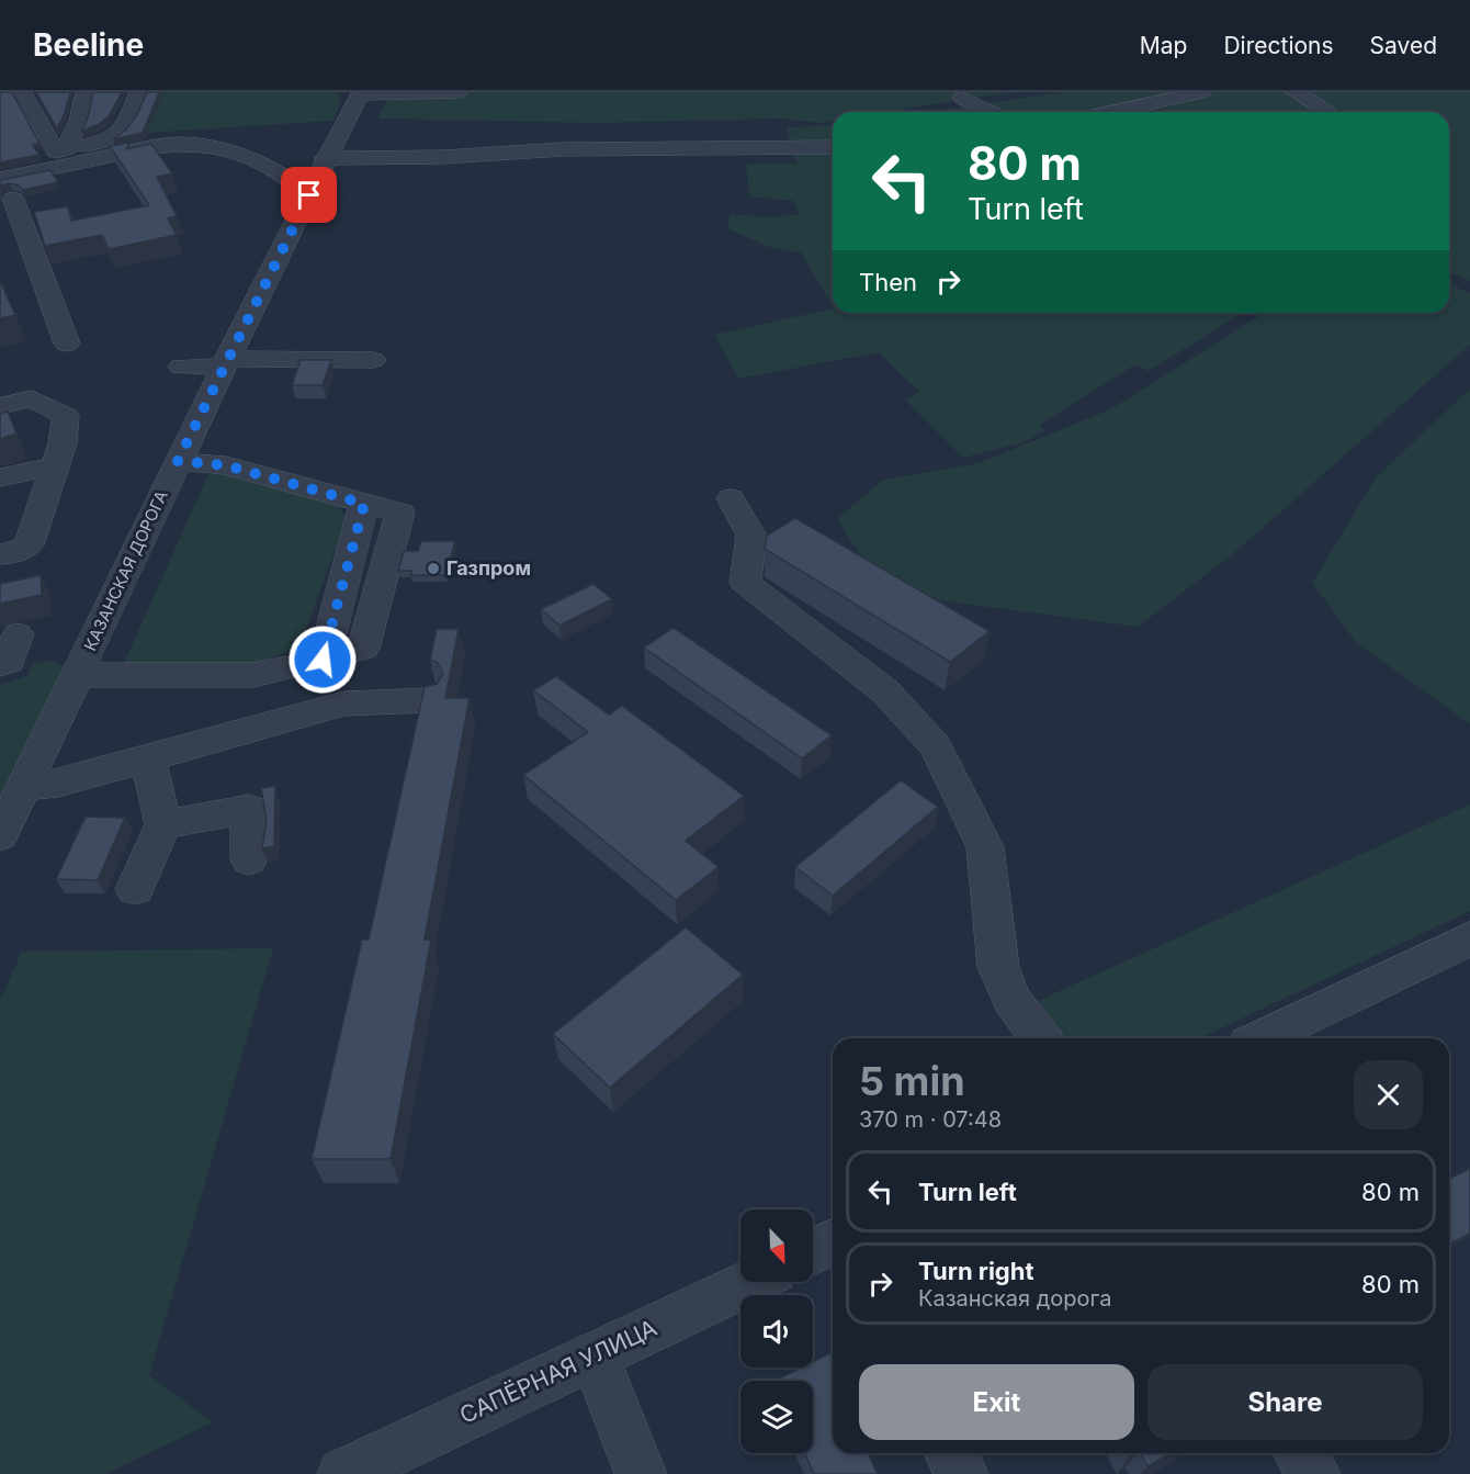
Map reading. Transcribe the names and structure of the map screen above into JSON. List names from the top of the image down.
{
  "streets": {
    "street": ["КАЗАНСКАЯ ДОРОГА", "САПЁРНАЯ УЛИЦА"]
  },
  "places": ["Газпром"],
  "north": "bottom right",
  "page": {
    "header": "Beeline",
    "nav": ["Map", "Directions", "Saved"],
    "turn": ["80 m", "Turn left"],
    "then": "Then",
    "heading": ["5 min", "370 m · 07:48"],
    "list": [
      {
        "name": "Turn left",
        "value": "80 m"
      },
      {
        "name": "Turn right",
        "note": "Казанская дорога",
        "value": "80 m"
      }
    ],
    "buttons": ["Exit", "Share"]
  }
}
